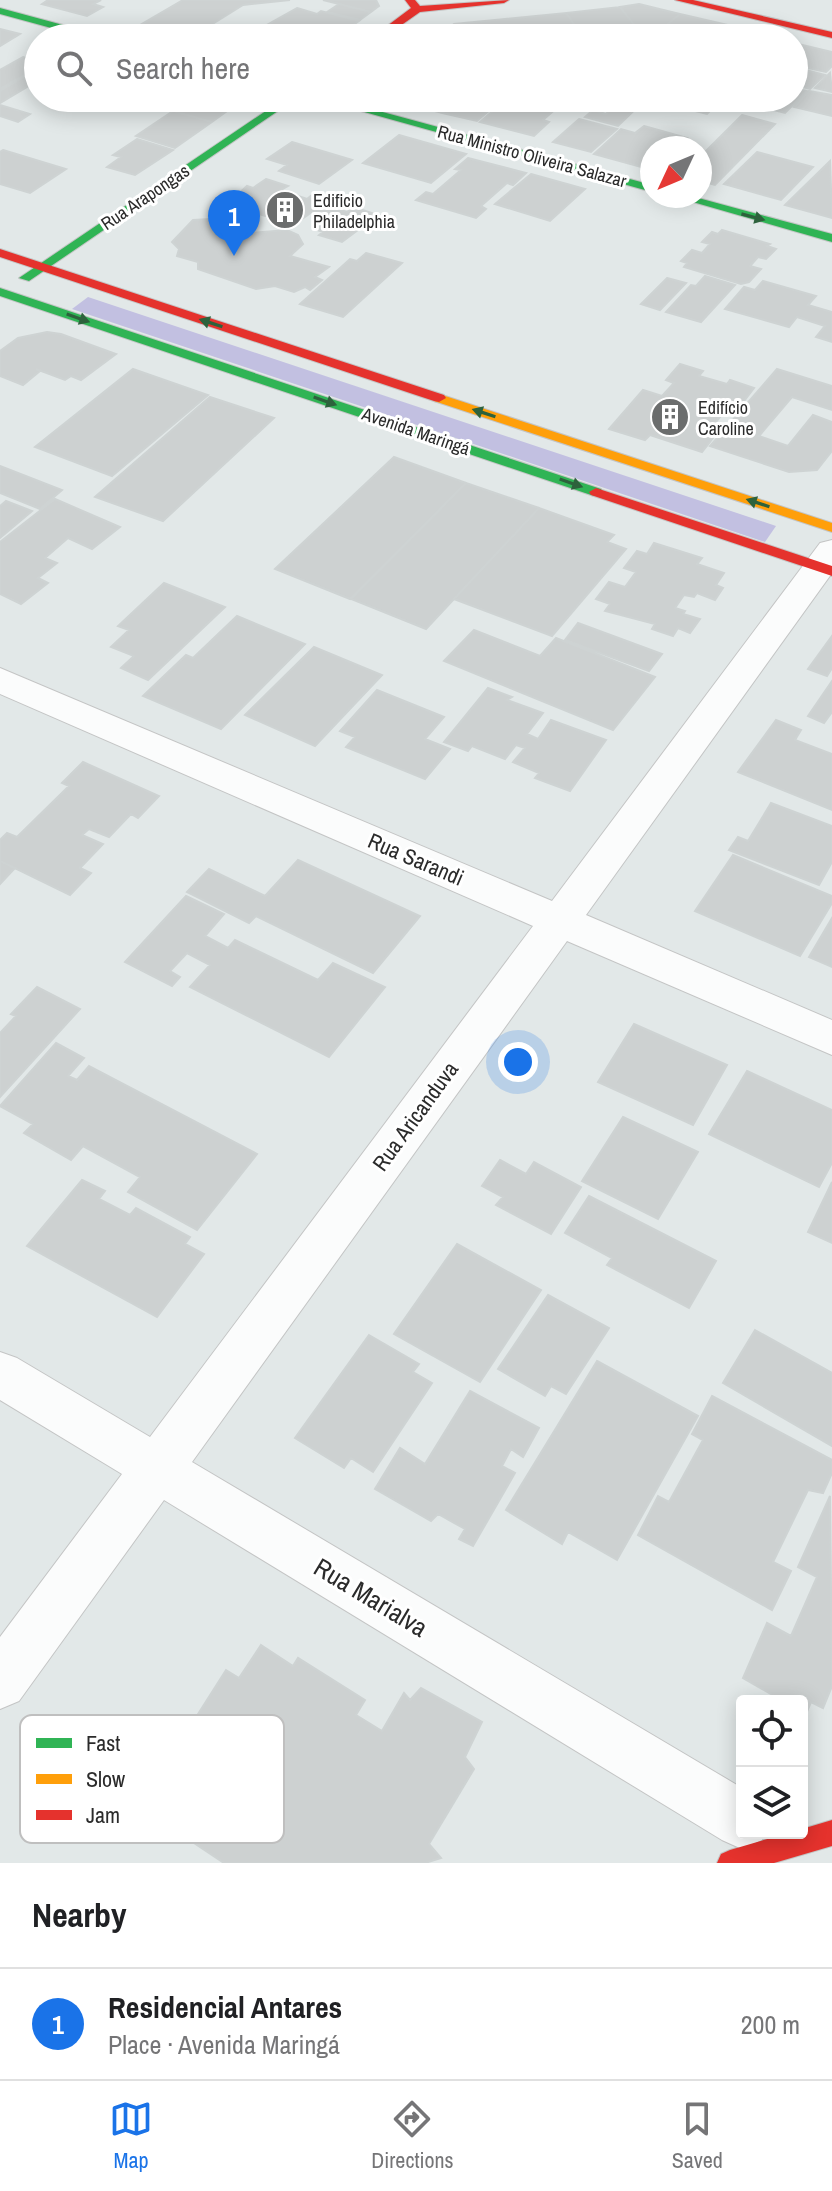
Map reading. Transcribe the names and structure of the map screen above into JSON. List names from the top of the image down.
{
  "streets": {
    "street": [
      "Rua Ministro Oliveira Salazar",
      "Rua Arapongas",
      "Avenida Maringá",
      "Rua Sarandi",
      "Rua Aricanduva",
      "Rua Marialva"
    ]
  },
  "crossings": [
    ["Rua Arapongas", "Avenida Maringá"],
    ["Avenida Maringá", "Rua Aricanduva"],
    ["Rua Sarandi", "Rua Aricanduva"],
    ["Rua Aricanduva", "Rua Marialva"]
  ],
  "places": {
    "building": ["Edificio Philadelphia", "Edifício Caroline"]
  },
  "legend": ["Fast", "Slow", "Jam"],
  "north": "bottom left",
  "page": {
    "search": "Search here",
    "pins": "1",
    "heading": "Nearby",
    "list": [
      {
        "mark": "1",
        "name": "Residencial Antares",
        "note": "Place · Avenida Maringá",
        "value": "200 m"
      }
    ],
    "nav": ["Map", "Directions", "Saved"]
  }
}
